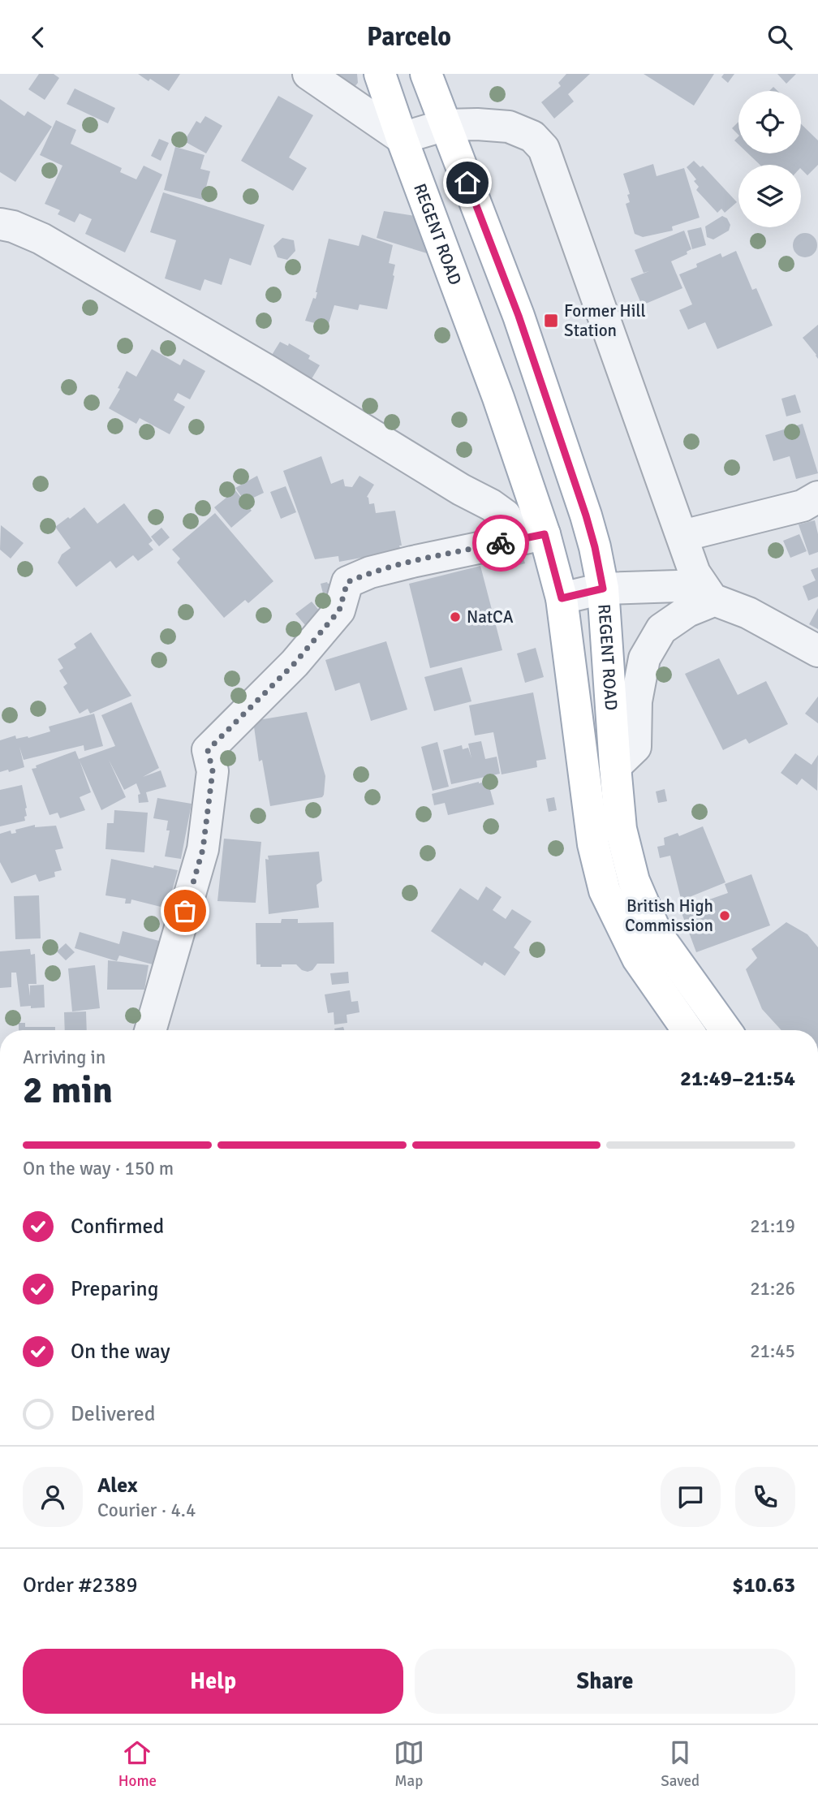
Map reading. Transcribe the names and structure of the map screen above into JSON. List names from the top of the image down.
{
  "streets": {
    "main road": ["REGENT ROAD"]
  },
  "places": {
    "transit": ["Former Hill Station"],
    "other": ["NatCA", "British High Commission"]
  },
  "page": {
    "header": "Parcelo",
    "heading": ["2 min", "Arriving in", "21:49–21:54"],
    "panel": [
      "Alex",
      "Courier · 4.4",
      "Order #2389",
      "$10.63"
    ],
    "bar": "On the way · 150 m",
    "list": [
      ["Confirmed", "21:19"],
      ["Preparing", "21:26"],
      ["On the way", "21:45"],
      "Delivered"
    ],
    "buttons": ["Help", "Share"],
    "tabs": ["Home", "Map", "Saved"]
  }
}
